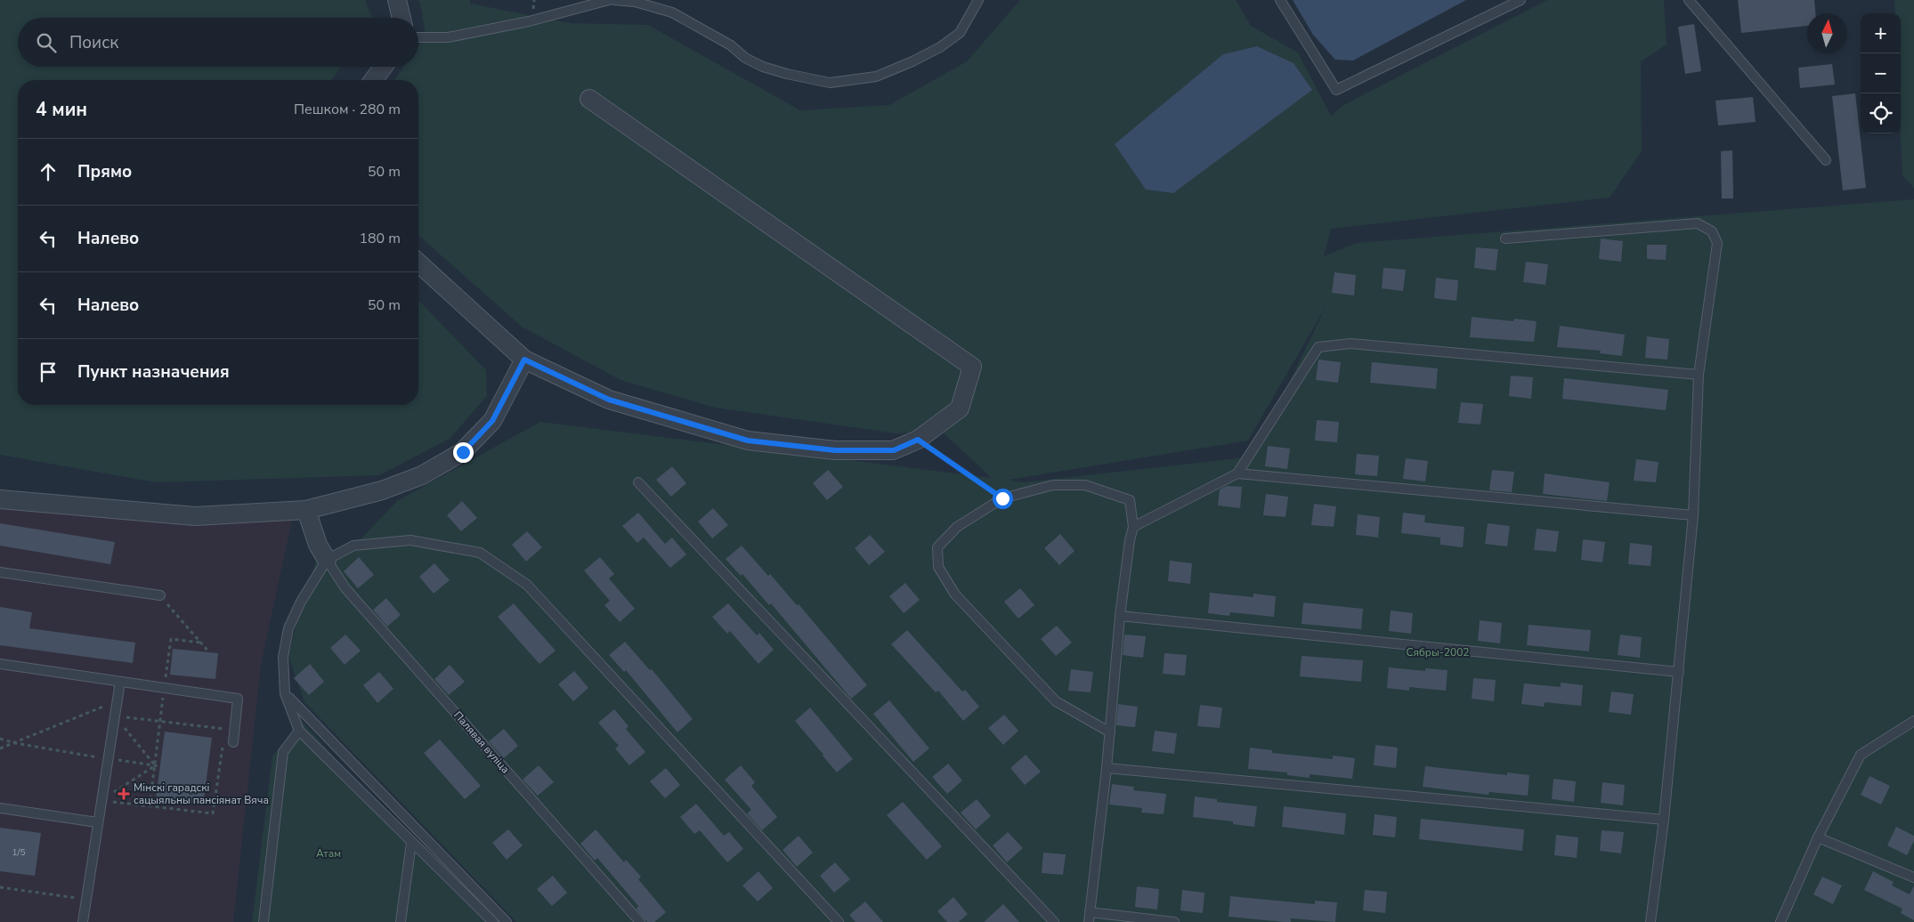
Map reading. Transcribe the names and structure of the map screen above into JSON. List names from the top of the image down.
{
  "streets": {
    "lane": ["Палявая вуліца"]
  },
  "parks": ["Сябры-2002", "Атам"],
  "places": {
    "health": ["Мінскі гарадскі сацыяльны пансіянат Вяча"]
  },
  "house_numbers": ["1/5"],
  "north": "top",
  "page": {
    "map_buttons": ["+", "−"],
    "search": "Поиск",
    "heading": ["4 мин", "Пешком · 280 m"],
    "list": [
      ["Прямо", "50 m"],
      ["Налево", "180 m"],
      ["Налево", "50 m"],
      "Пункт назначения"
    ]
  }
}
